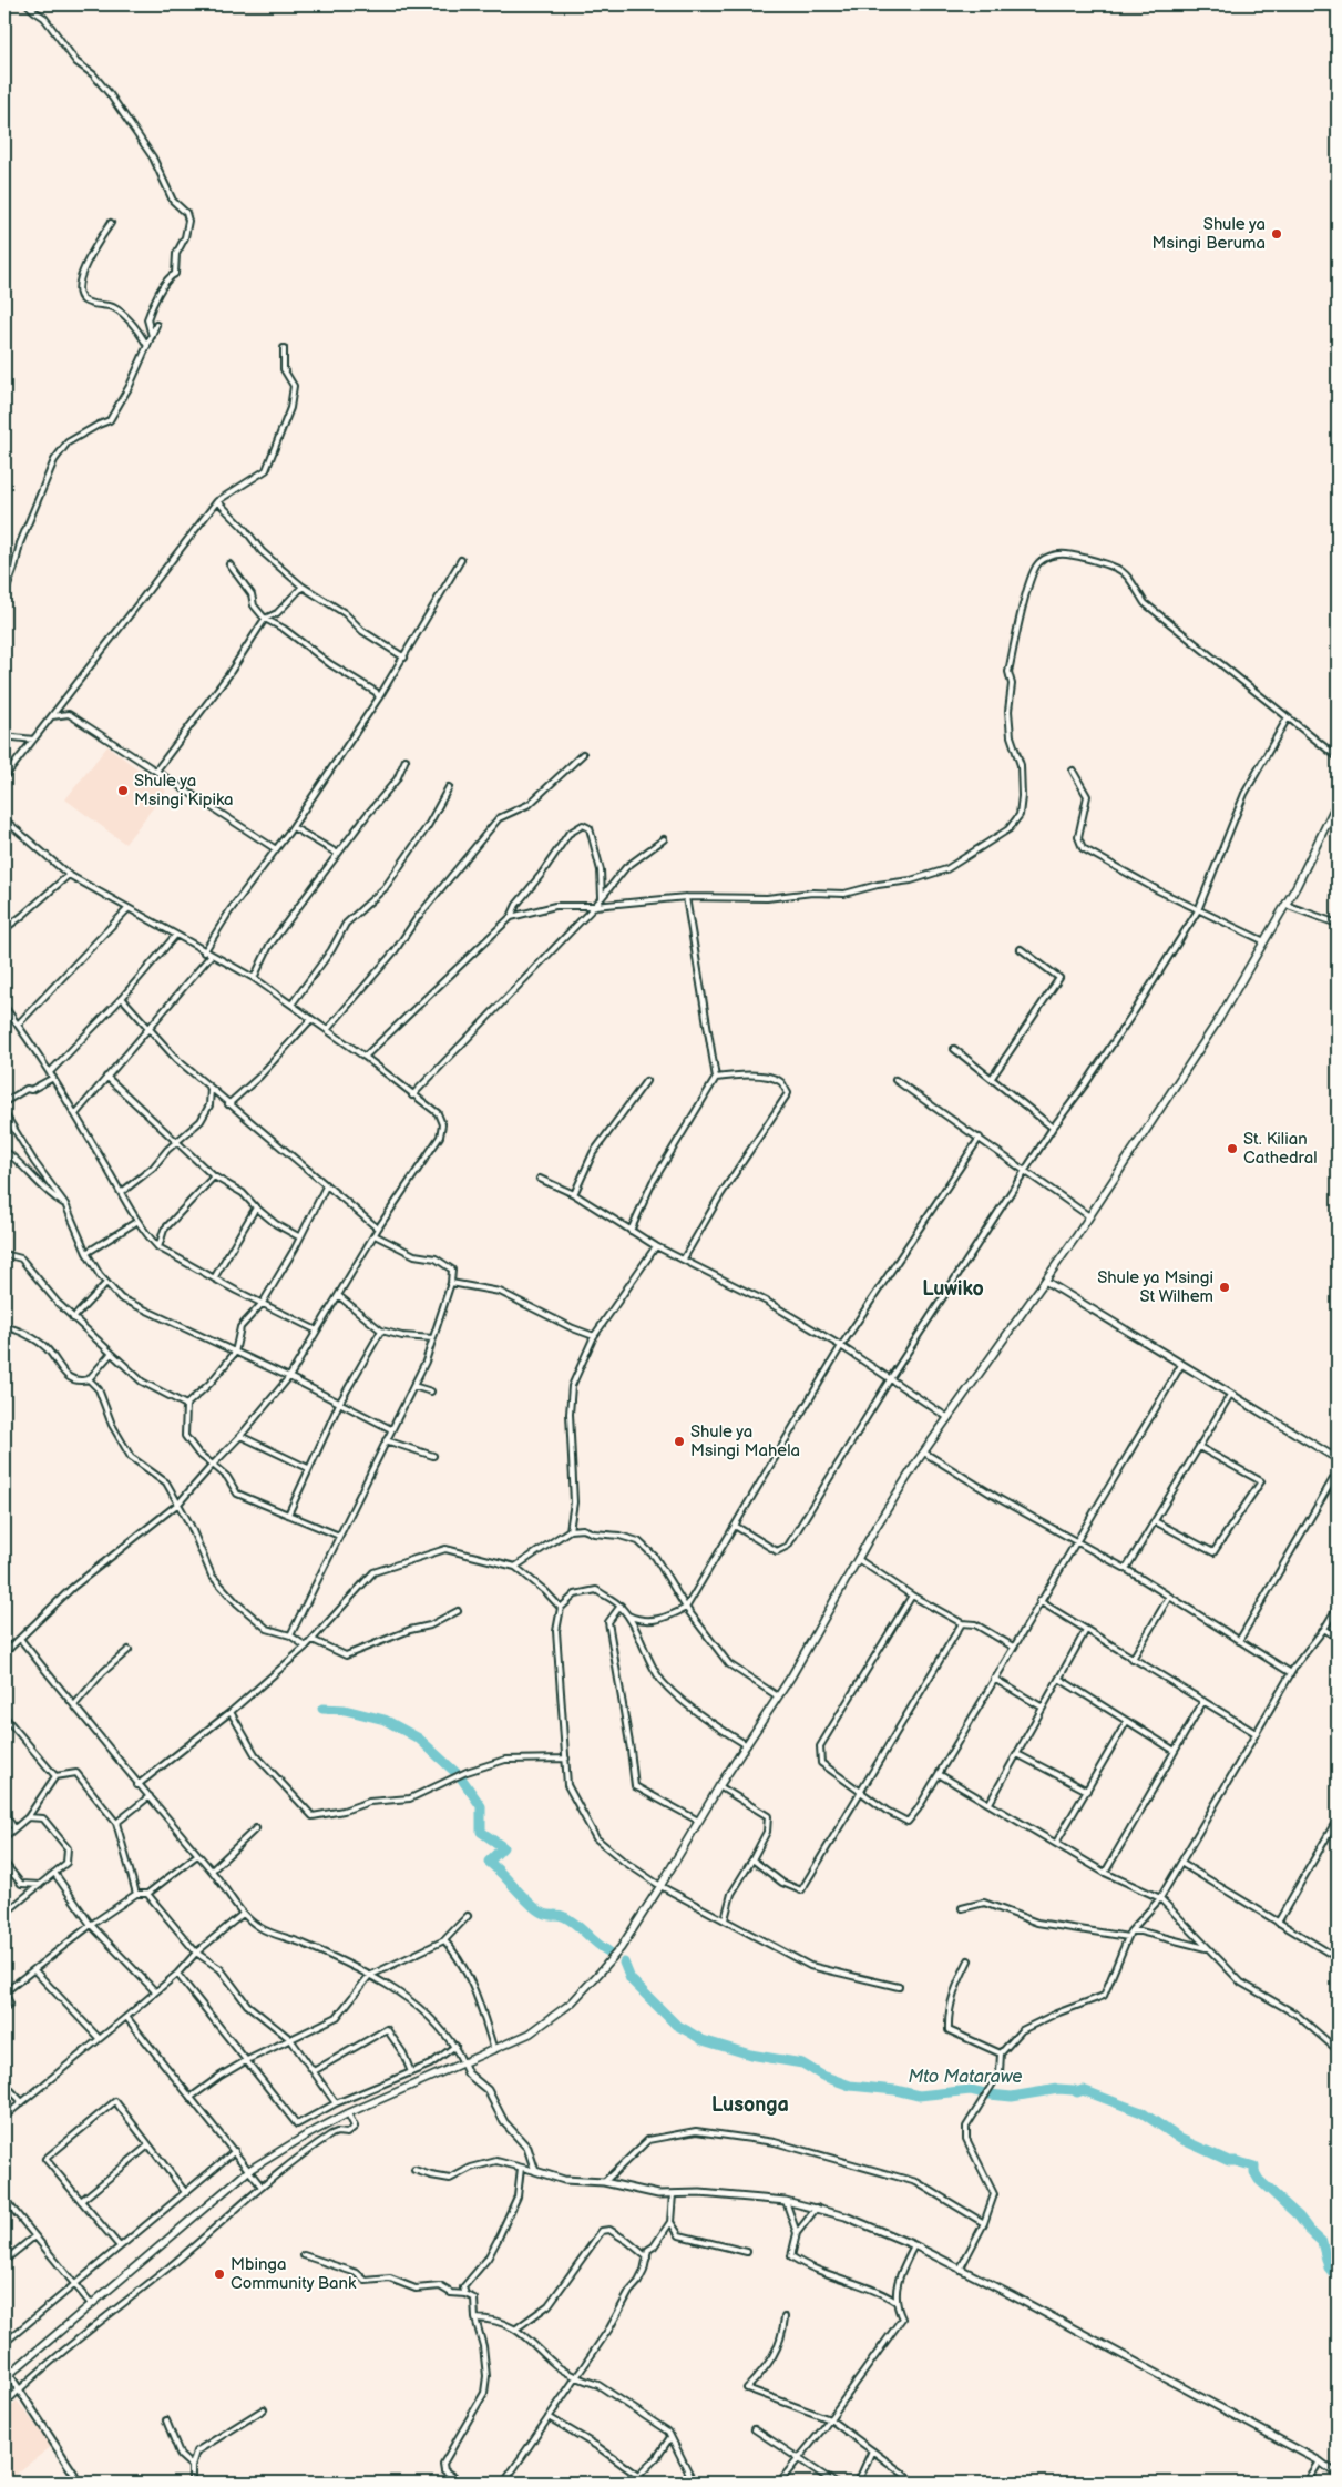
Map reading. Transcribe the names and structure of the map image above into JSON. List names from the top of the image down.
{
  "districts": ["Luwiko", "Lusonga"],
  "water": ["Mto Matarawe"],
  "places": [
    "Shule ya Msingi Beruma",
    "Shule ya Msingi Kipika",
    "St. Kilian Cathedral",
    "Shule ya Msingi St Wilhem",
    "Shule ya Msingi Mahela",
    "Mbinga Community Bank"
  ]
}
